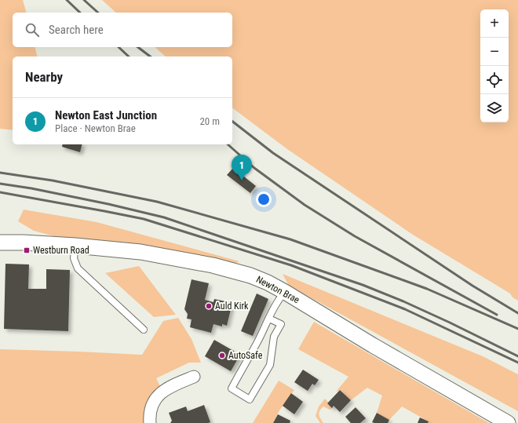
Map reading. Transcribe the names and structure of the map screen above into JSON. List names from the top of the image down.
{
  "streets": {
    "street": ["Newton Brae"]
  },
  "places": {
    "transit": ["Westburn Road"],
    "other": ["Auld Kirk", "AutoSafe"]
  },
  "page": {
    "map_buttons": ["+", "−"],
    "search": "Search here",
    "heading": "Nearby",
    "list": [
      {
        "mark": "1",
        "name": "Newton East Junction",
        "note": "Place · Newton Brae",
        "value": "20 m"
      }
    ],
    "pins": "1"
  }
}
